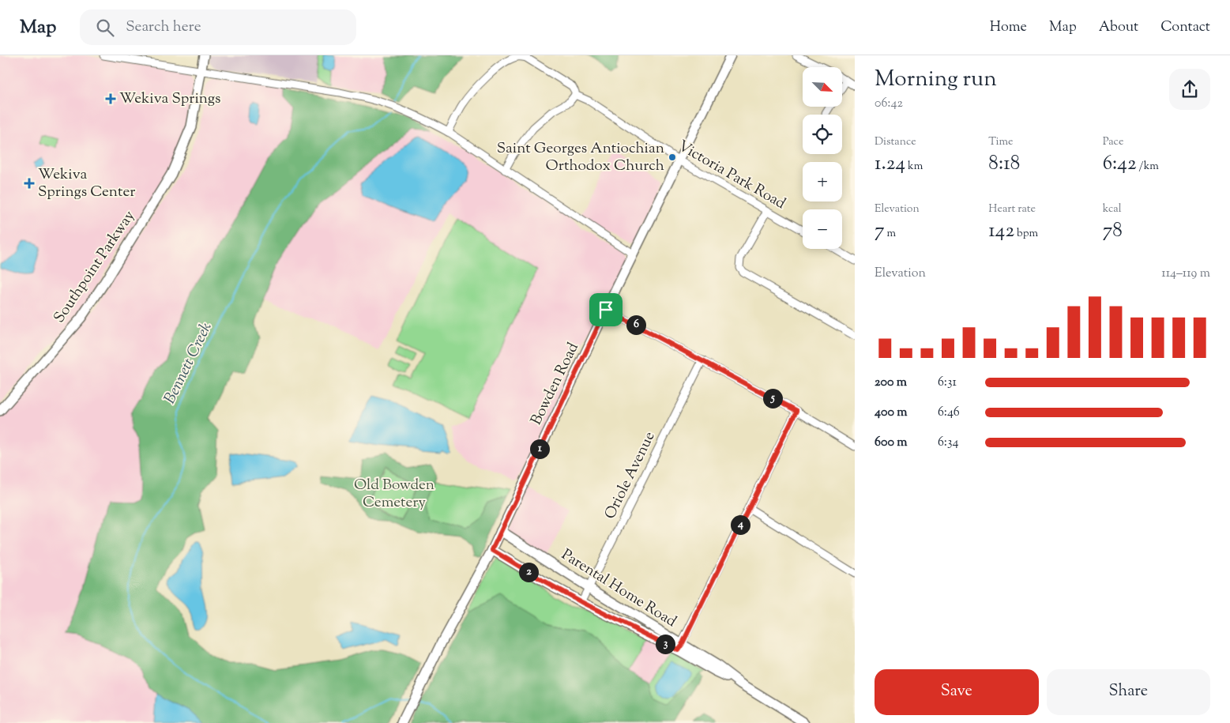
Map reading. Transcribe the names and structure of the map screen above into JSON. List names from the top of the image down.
{
  "streets": {
    "main road": ["Southpoint Parkway", "Bowden Road", "Parental Home Road"],
    "street": ["Victoria Park Road", "Oriole Avenue"]
  },
  "crossings": [
    ["Victoria Park Road", "Bowden Road"],
    ["Bowden Road", "Parental Home Road"],
    ["Oriole Avenue", "Parental Home Road"]
  ],
  "water": ["Bennett Creek"],
  "parks": ["Old Bowden Cemetery"],
  "places": {
    "health": ["Wekiva Springs", "Wekiva Springs Center"],
    "other": ["Saint Georges Antiochian Orthodox Church"]
  },
  "north": "bottom right",
  "page": {
    "header": "Map",
    "search": "Search here",
    "nav": [
      "Home",
      "Map",
      "About",
      "Contact"
    ],
    "heading": ["Morning run", "06:42"],
    "map_buttons": ["+", "−"],
    "stats": [
      ["Distance", "1.24 km"],
      ["Time", "8:18"],
      ["Pace", "6:42 /km"],
      ["Elevation", "7 m"],
      ["Heart rate", "142 bpm"],
      ["kcal", "78"]
    ],
    "chart": ["Elevation", "114–119 m"],
    "pins": [
      "6",
      "5",
      "1",
      "4",
      "2",
      "3"
    ],
    "list": [
      {
        "name": "200 m",
        "note": "6:31"
      },
      {
        "name": "400 m",
        "note": "6:46"
      },
      {
        "name": "600 m",
        "note": "6:34"
      }
    ],
    "buttons": ["Save", "Share"]
  }
}
